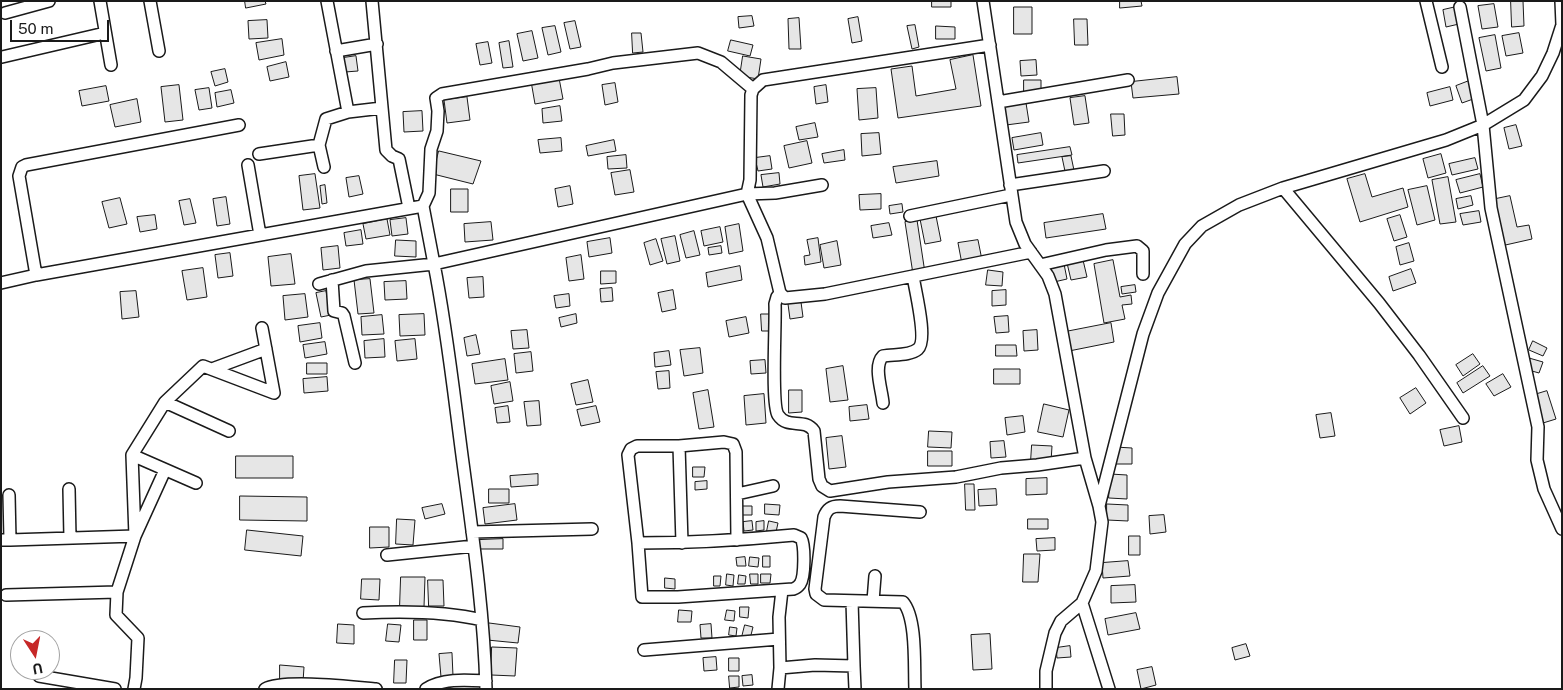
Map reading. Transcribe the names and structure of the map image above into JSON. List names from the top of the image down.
{
  "scale_bar": "50 m",
  "north": "bottom"
}
